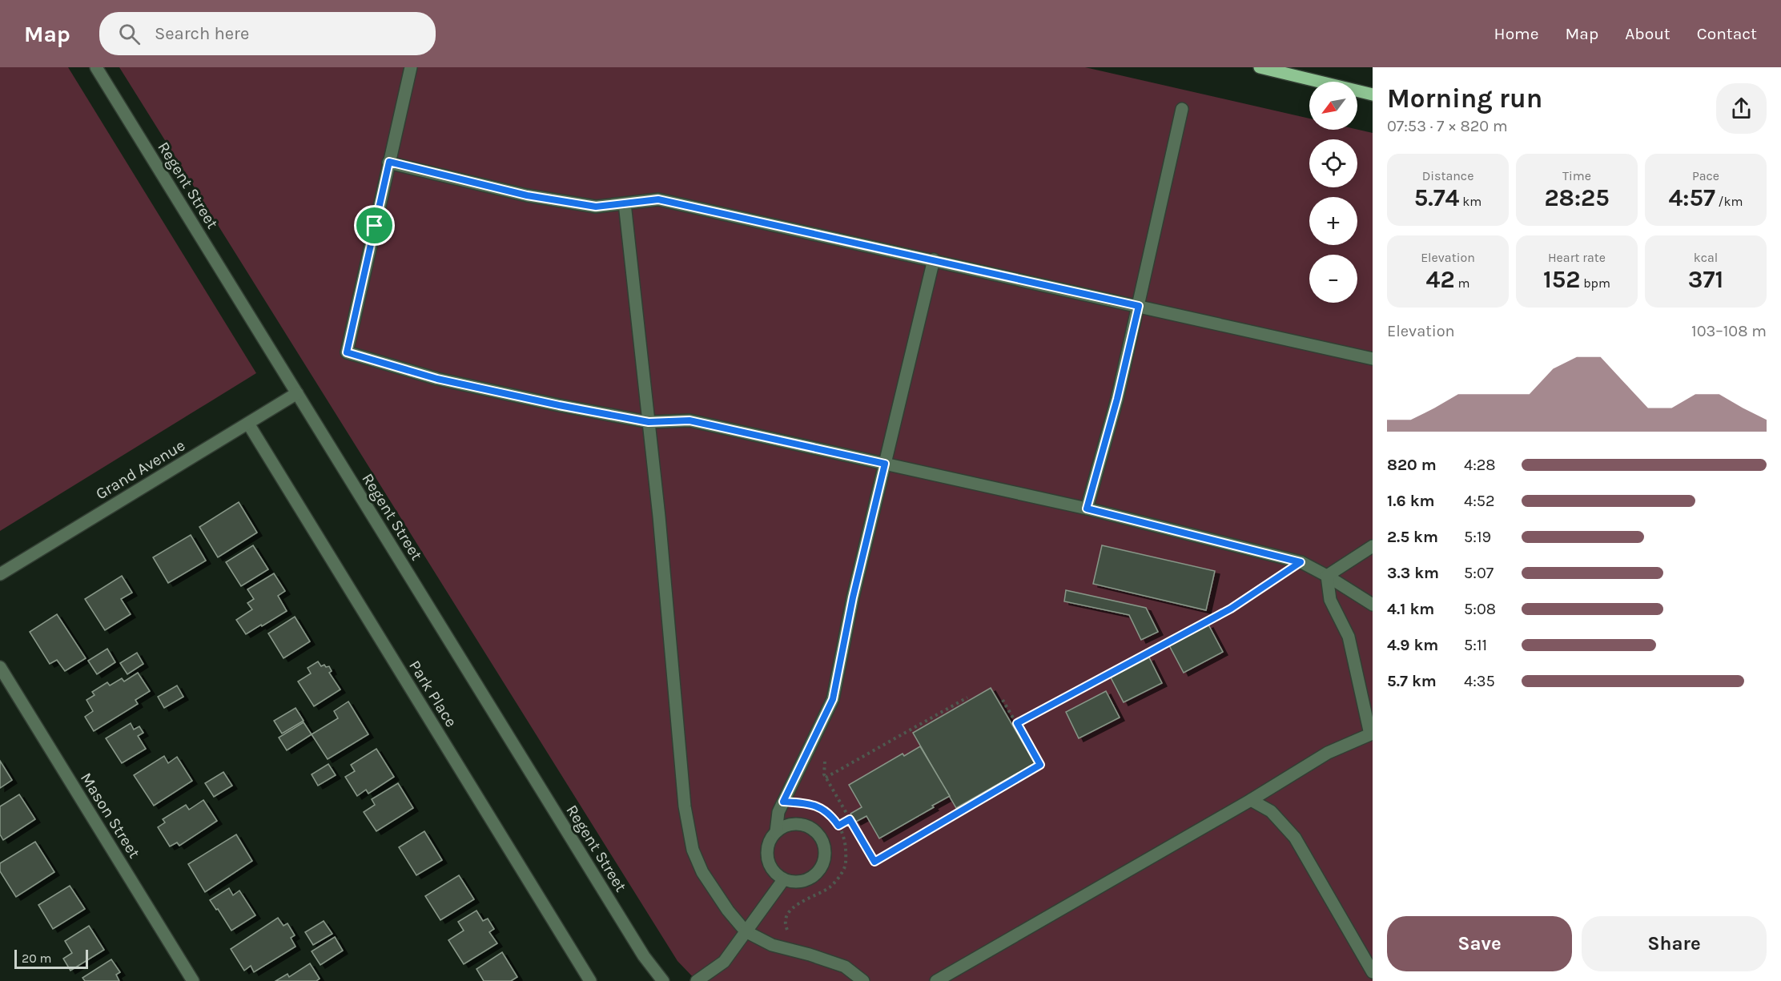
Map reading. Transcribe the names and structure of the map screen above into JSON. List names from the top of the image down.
{
  "streets": {
    "street": [
      "Regent Street",
      "Grand Avenue",
      "Park Place",
      "Mason Street"
    ]
  },
  "crossings": [
    ["Regent Street", "Grand Avenue"],
    ["Grand Avenue", "Park Place"]
  ],
  "scale_bar": "20 m",
  "north": "bottom left",
  "page": {
    "header": "Map",
    "search": "Search here",
    "nav": [
      "Home",
      "Map",
      "About",
      "Contact"
    ],
    "heading": ["Morning run", "07:53 · 7 × 820 m"],
    "map_buttons": ["+", "−"],
    "stats": [
      ["Distance", "5.74 km"],
      ["Time", "28:25"],
      ["Pace", "4:57 /km"],
      ["Elevation", "42 m"],
      ["Heart rate", "152 bpm"],
      ["kcal", "371"]
    ],
    "chart": ["Elevation", "103–108 m"],
    "list": [
      {
        "name": "820 m",
        "note": "4:28"
      },
      {
        "name": "1.6 km",
        "note": "4:52"
      },
      {
        "name": "2.5 km",
        "note": "5:19"
      },
      {
        "name": "3.3 km",
        "note": "5:07"
      },
      {
        "name": "4.1 km",
        "note": "5:08"
      },
      {
        "name": "4.9 km",
        "note": "5:11"
      },
      {
        "name": "5.7 km",
        "note": "4:35"
      }
    ],
    "buttons": ["Save", "Share"],
    "scale": "20 m"
  }
}
